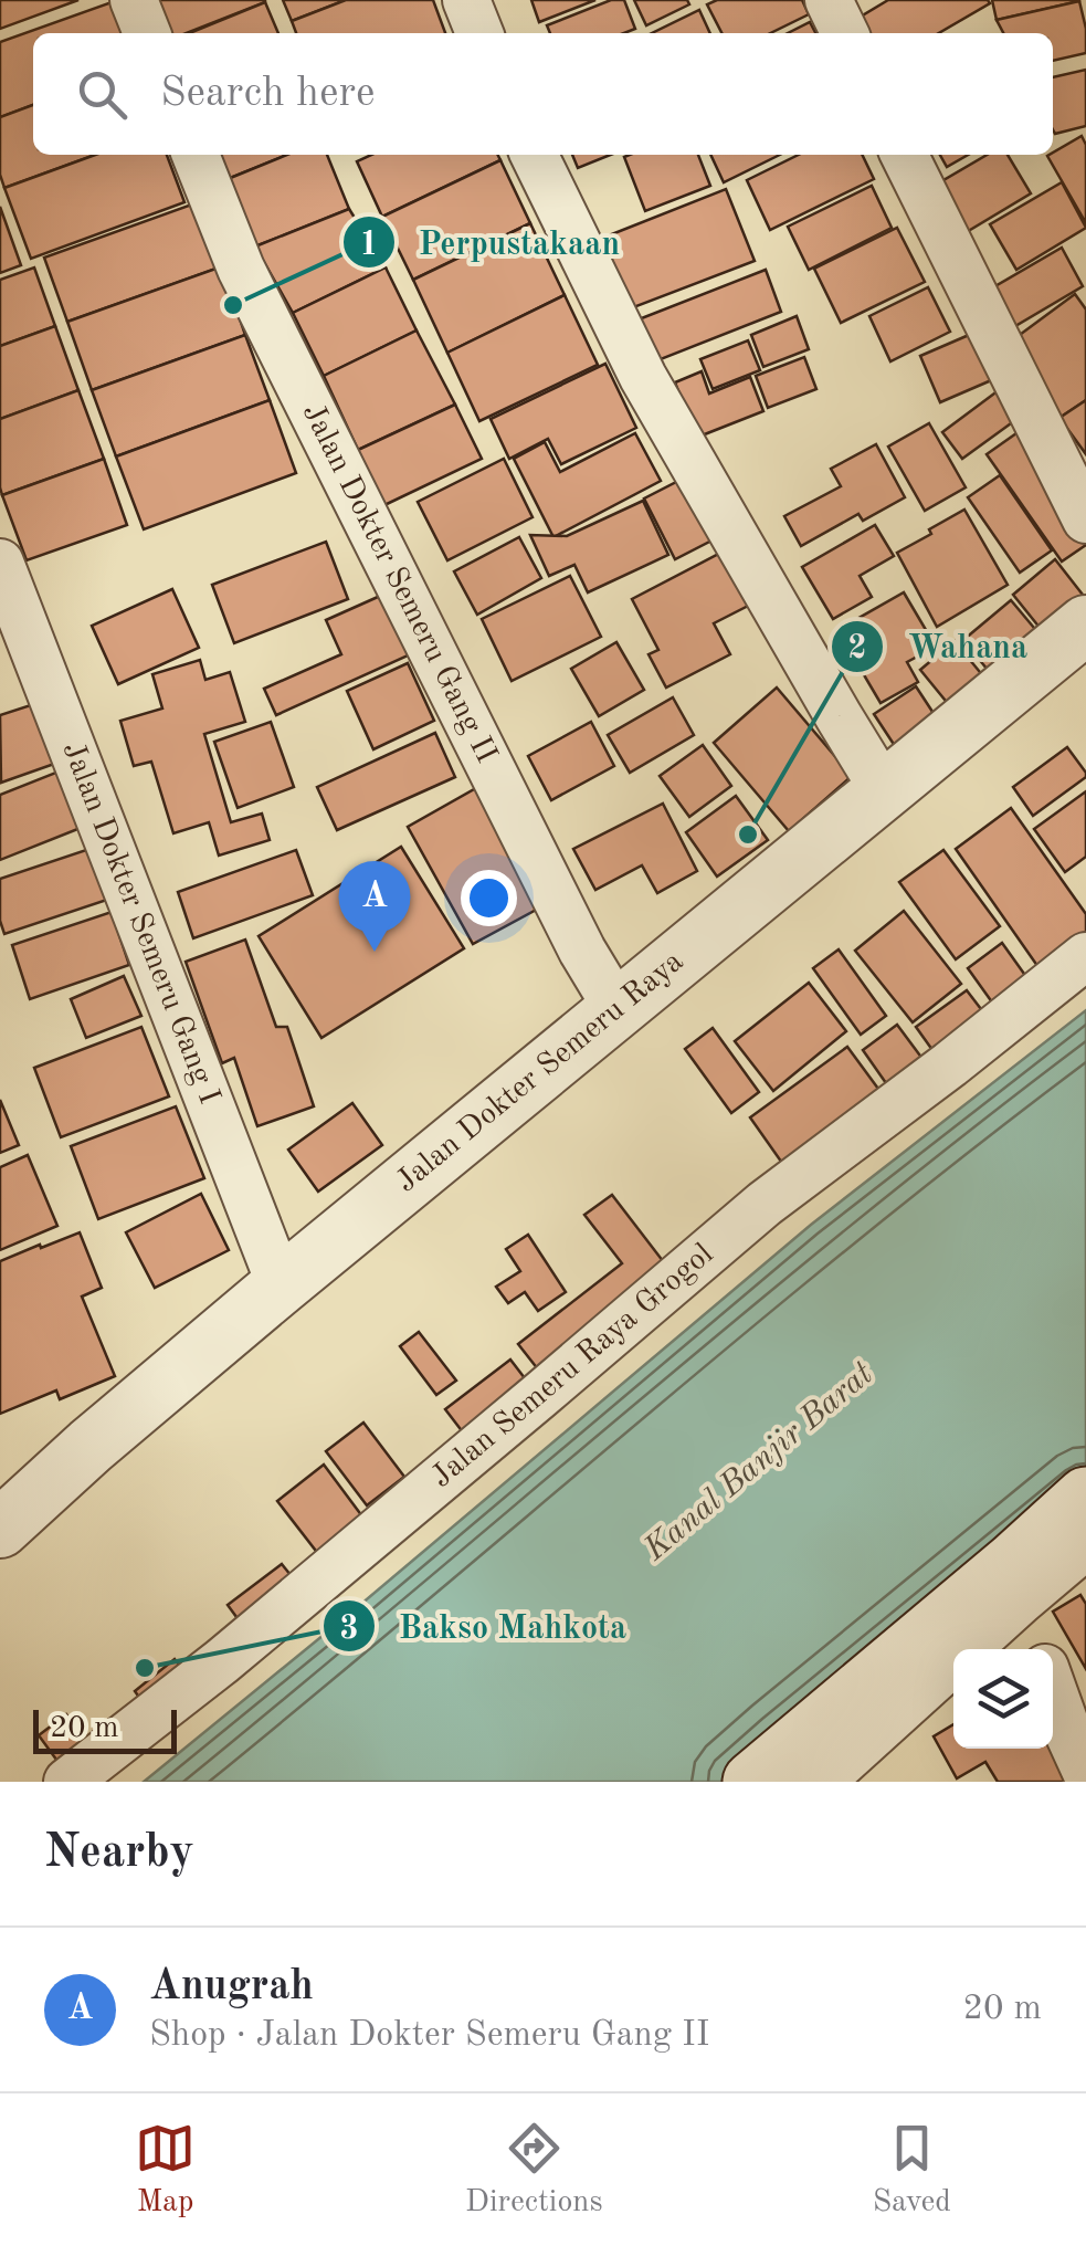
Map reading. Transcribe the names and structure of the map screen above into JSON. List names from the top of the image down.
{
  "streets": {
    "street": [
      "Jalan Dokter Semeru Gang II",
      "Jalan Dokter Semeru Gang I",
      "Jalan Dokter Semeru Raya",
      "Jalan Semeru Raya Grogol"
    ]
  },
  "crossings": [
    ["Jalan Dokter Semeru Gang II", "Jalan Dokter Semeru Raya"],
    ["Jalan Dokter Semeru Gang I", "Jalan Dokter Semeru Raya"]
  ],
  "water": ["Kanal Banjir Barat"],
  "places": ["Perpustakaan", "Wahana", "Bakso Mahkota"],
  "scale_bar": "20 m",
  "page": {
    "search": "Search here",
    "pins": "A",
    "scale": "20 m",
    "heading": "Nearby",
    "list": [
      {
        "mark": "A",
        "name": "Anugrah",
        "note": "Shop · Jalan Dokter Semeru Gang II",
        "value": "20 m"
      }
    ],
    "nav": ["Map", "Directions", "Saved"]
  }
}
